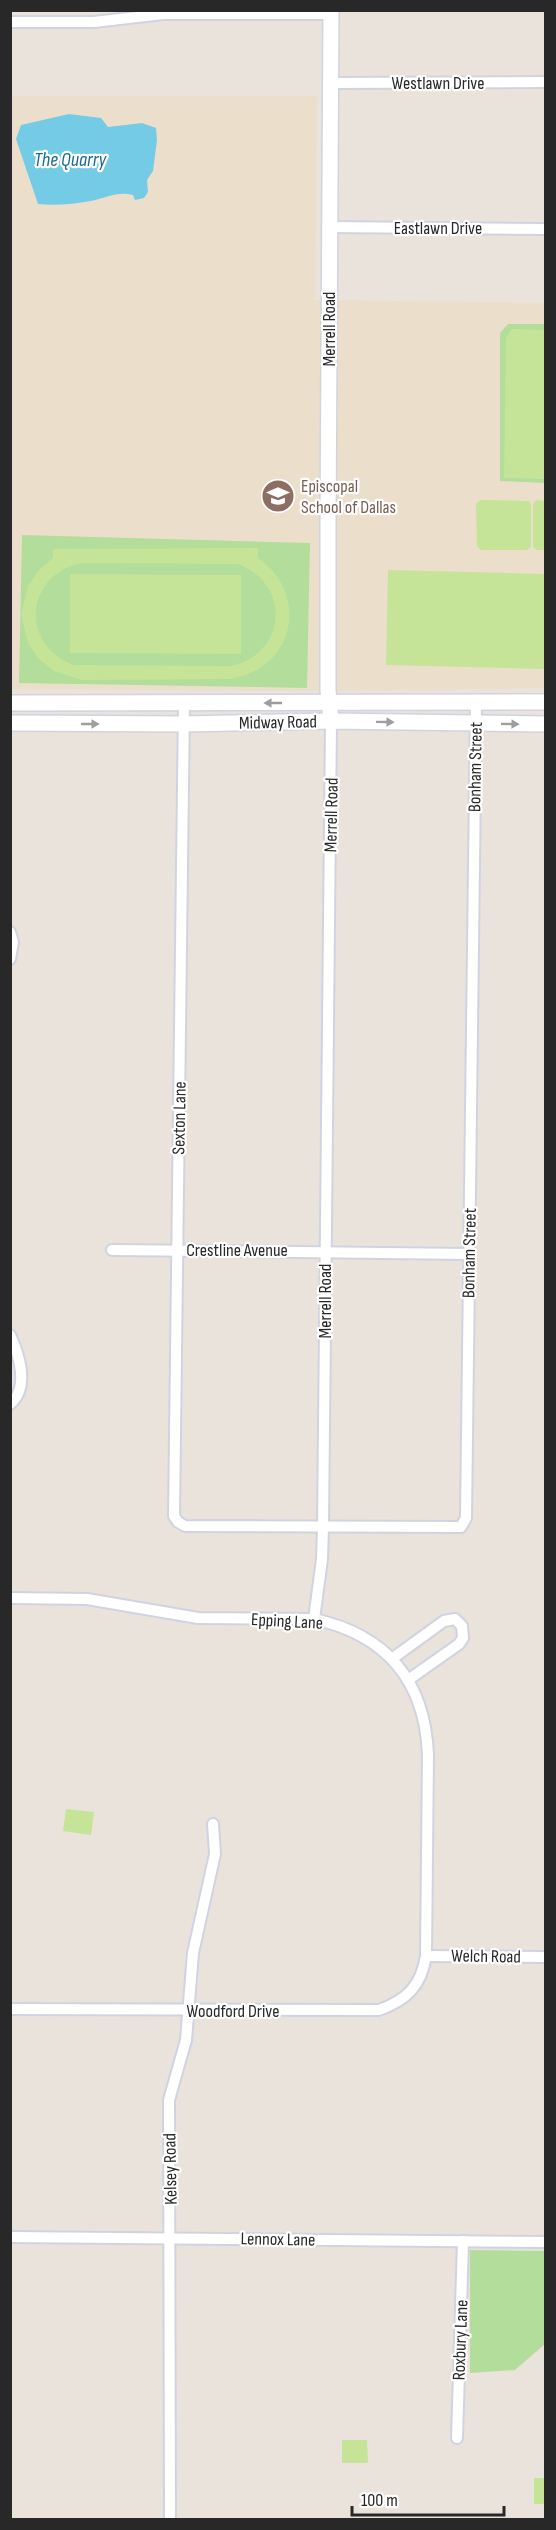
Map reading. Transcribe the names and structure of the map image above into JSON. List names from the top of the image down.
{
  "streets": {
    "main road": ["Merrell Road", "Midway Road"],
    "street": [
      "Westlawn Drive",
      "Eastlawn Drive",
      "Bonham Street",
      "Sexton Lane",
      "Crestline Avenue",
      "Epping Lane",
      "Welch Road",
      "Woodford Drive",
      "Kelsey Road",
      "Lennox Lane",
      "Roxbury Lane"
    ]
  },
  "crossings": [
    ["Westlawn Drive", "Merrell Road"],
    ["Eastlawn Drive", "Merrell Road"],
    ["Merrell Road", "Midway Road"],
    ["Merrell Road", "Bonham Street"],
    ["Merrell Road", "Crestline Avenue"],
    ["Merrell Road", "Epping Lane"],
    ["Midway Road", "Bonham Street"],
    ["Midway Road", "Sexton Lane"],
    ["Bonham Street", "Sexton Lane"],
    ["Bonham Street", "Crestline Avenue"],
    ["Sexton Lane", "Crestline Avenue"],
    ["Epping Lane", "Welch Road"],
    ["Epping Lane", "Woodford Drive"],
    ["Welch Road", "Woodford Drive"],
    ["Woodford Drive", "Kelsey Road"],
    ["Kelsey Road", "Lennox Lane"],
    ["Lennox Lane", "Roxbury Lane"]
  ],
  "water": ["The Quarry"],
  "places": {
    "school or university": ["Episcopal School of Dallas"]
  },
  "scale_bar": "100 m"
}
